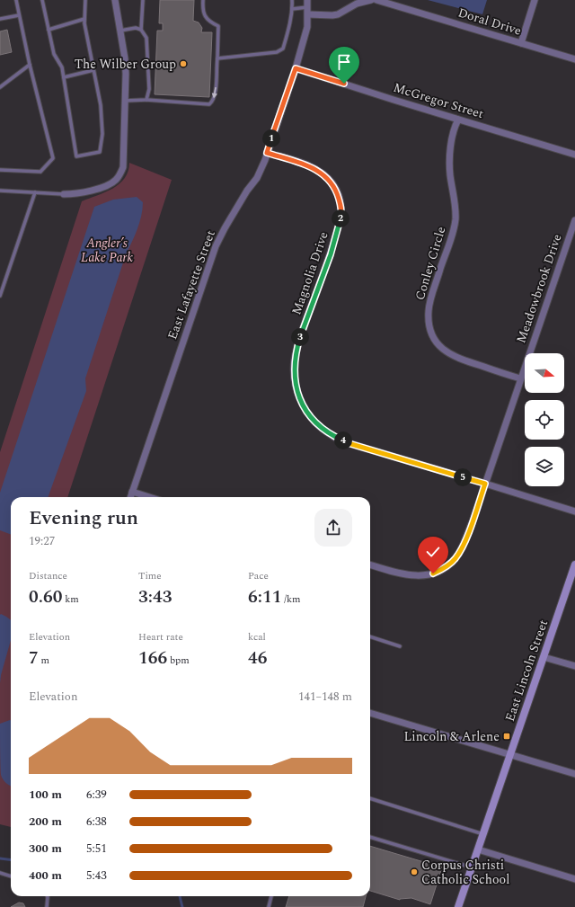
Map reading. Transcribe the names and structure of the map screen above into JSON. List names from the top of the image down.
{
  "streets": {
    "main road": ["East Lincoln Street"],
    "street": [
      "Doral Drive",
      "McGregor Street",
      "Conley Circle",
      "Magnolia Drive",
      "East Lafayette Street",
      "Meadowbrook Drive"
    ]
  },
  "crossings": [
    ["McGregor Street", "Conley Circle"],
    ["McGregor Street", "East Lafayette Street"],
    ["Conley Circle", "Meadowbrook Drive"],
    ["Magnolia Drive", "East Lafayette Street"],
    ["Magnolia Drive", "Meadowbrook Drive"]
  ],
  "parks": ["Angler’s Lake Park"],
  "places": {
    "other": ["The Wilber Group", "Corpus Christi Catholic School"],
    "transit": ["Lincoln & Arlene"]
  },
  "north": "right",
  "page": {
    "pins": [
      "1",
      "2",
      "3",
      "4",
      "5"
    ],
    "heading": ["Evening run", "19:27"],
    "stats": [
      ["Distance", "0.60 km"],
      ["Time", "3:43"],
      ["Pace", "6:11 /km"],
      ["Elevation", "7 m"],
      ["Heart rate", "166 bpm"],
      ["kcal", "46"]
    ],
    "chart": ["Elevation", "141–148 m"],
    "list": [
      {
        "name": "100 m",
        "note": "6:39"
      },
      {
        "name": "200 m",
        "note": "6:38"
      },
      {
        "name": "300 m",
        "note": "5:51"
      },
      {
        "name": "400 m",
        "note": "5:43"
      }
    ]
  }
}
